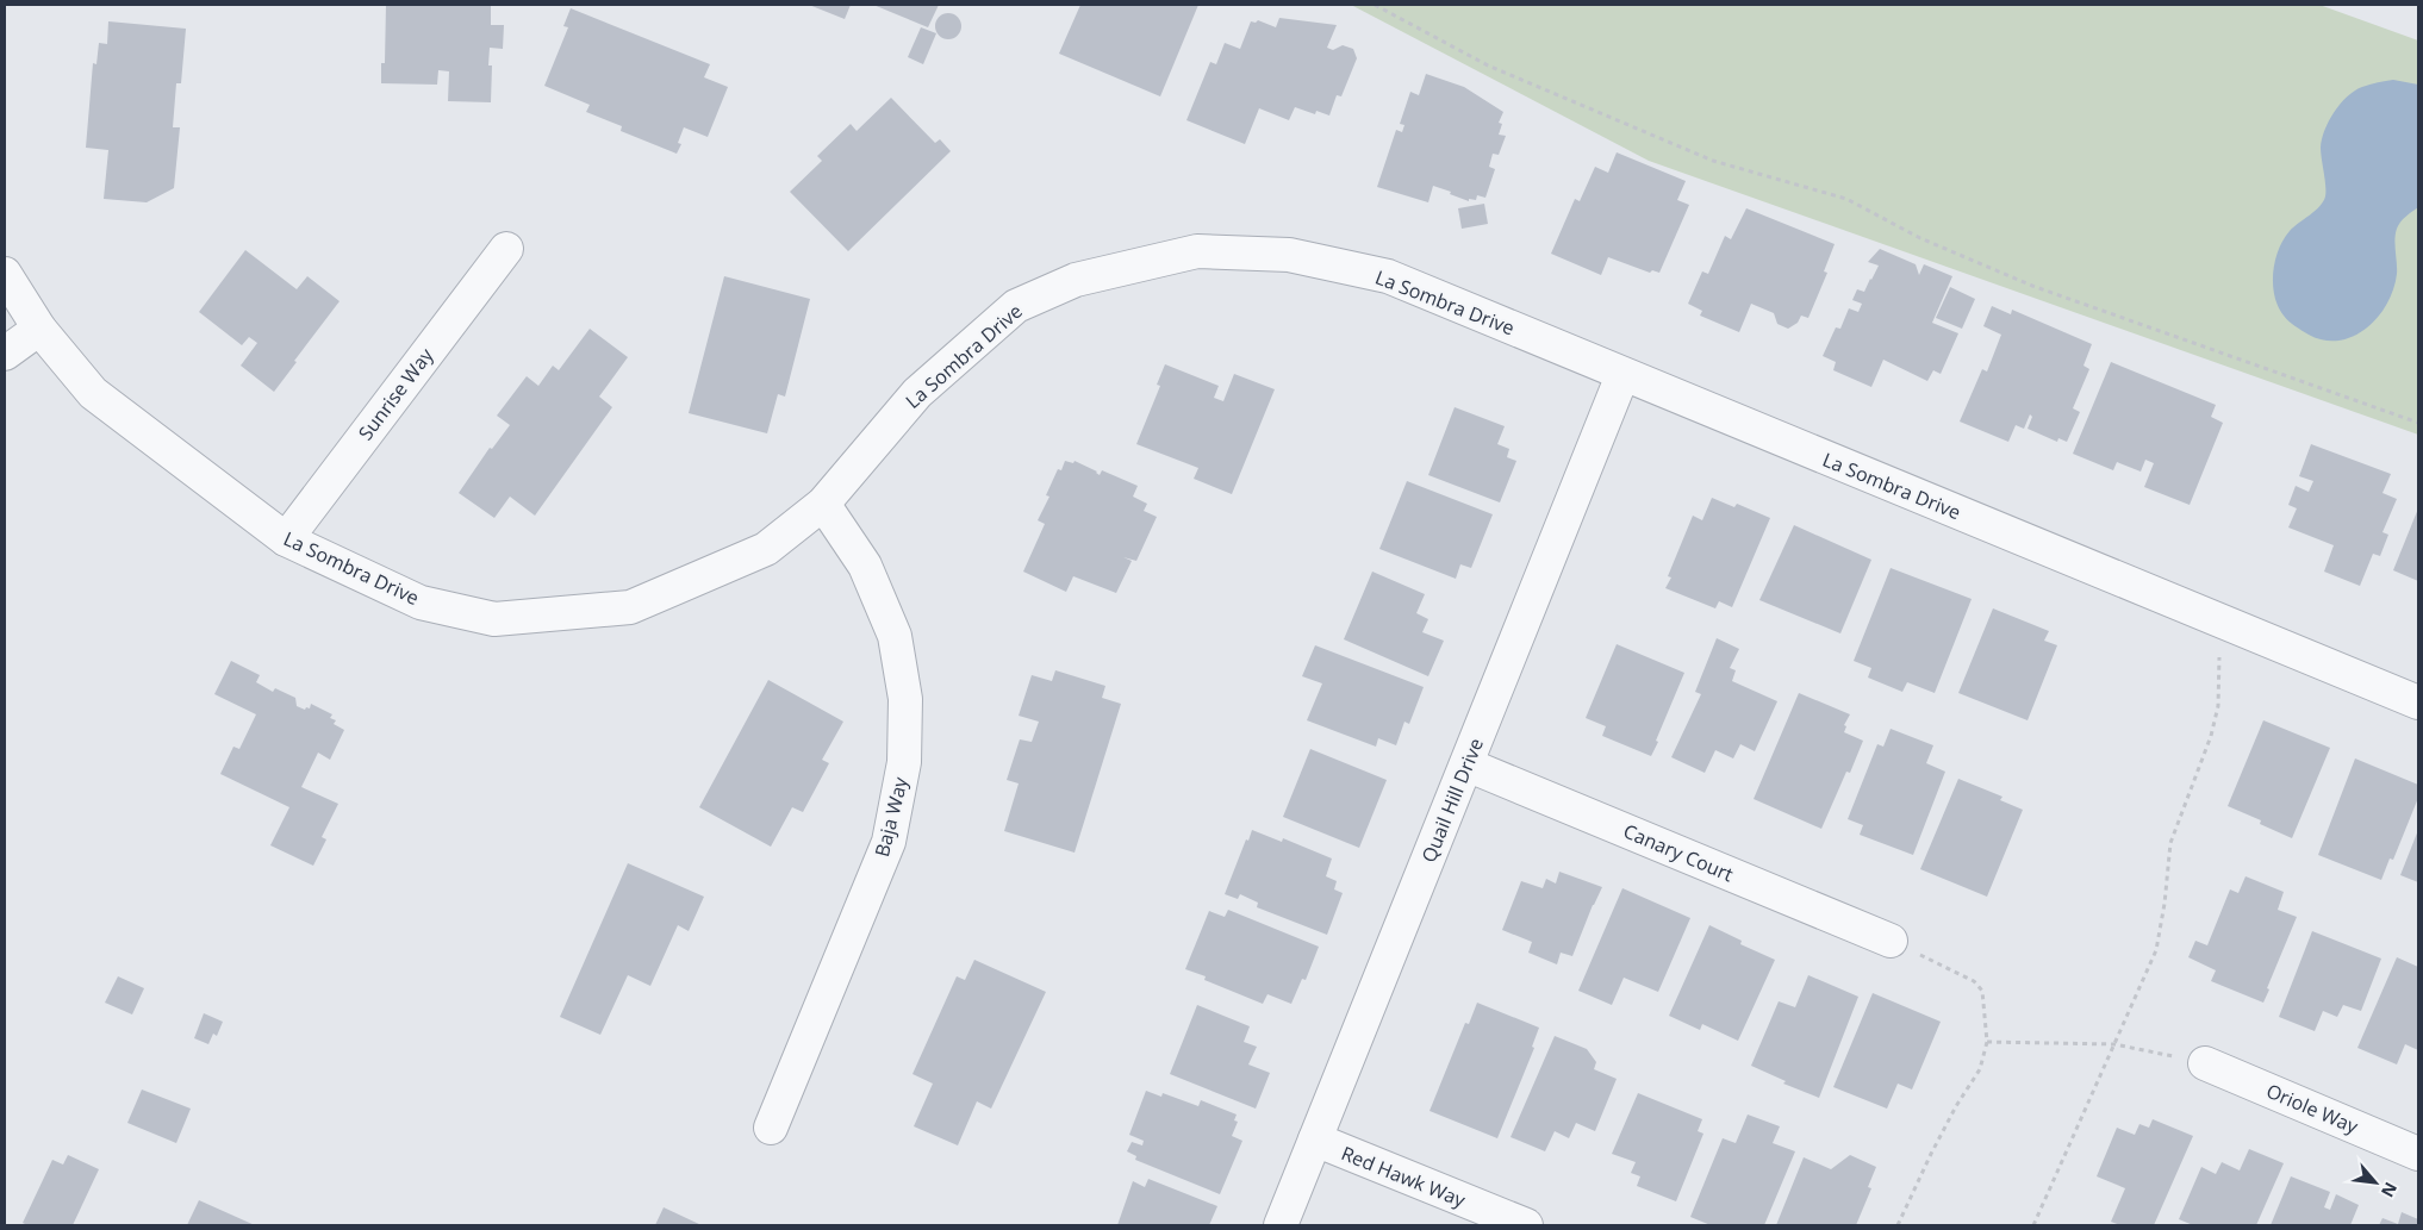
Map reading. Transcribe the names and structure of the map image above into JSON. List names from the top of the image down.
{
  "streets": {
    "street": [
      "La Sombra Drive",
      "Sunrise Way",
      "Quail Hill Drive",
      "Baja Way",
      "Canary Court",
      "Oriole Way",
      "Red Hawk Way"
    ]
  },
  "crossings": [
    ["La Sombra Drive", "Sunrise Way"],
    ["La Sombra Drive", "Quail Hill Drive"],
    ["La Sombra Drive", "Baja Way"],
    ["Quail Hill Drive", "Canary Court"],
    ["Quail Hill Drive", "Red Hawk Way"]
  ],
  "north": "bottom right"
}
